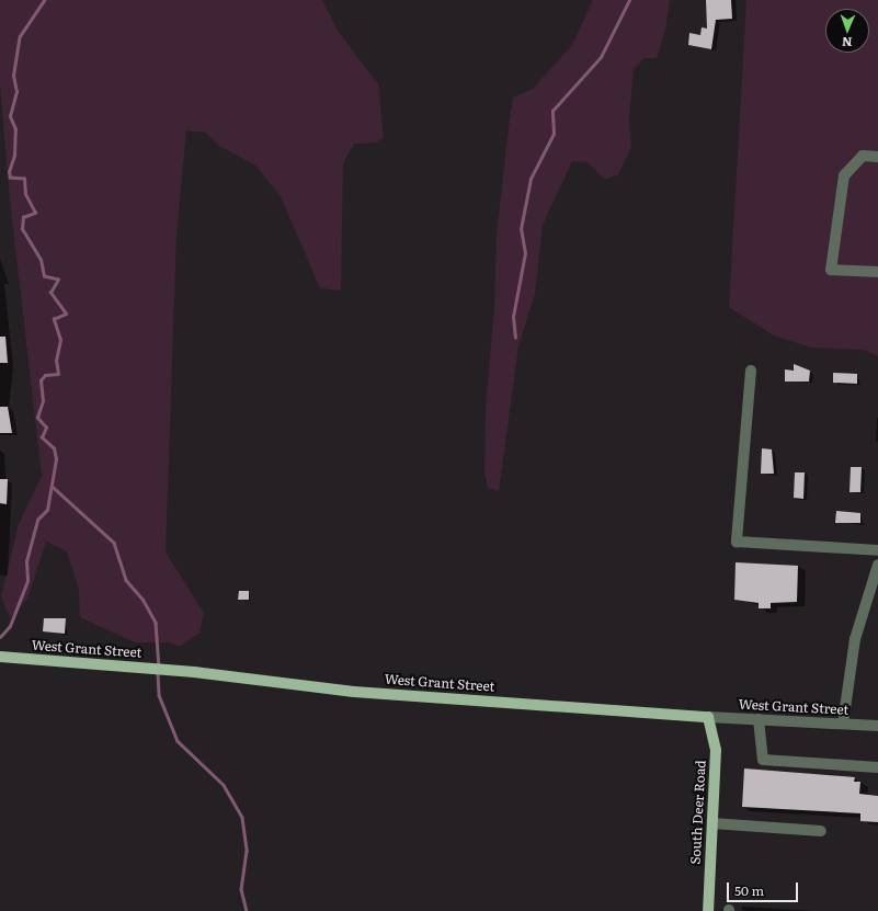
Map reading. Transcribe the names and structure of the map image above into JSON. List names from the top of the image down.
{
  "streets": {
    "main road": ["West Grant Street", "South Deer Road"]
  },
  "crossings": [
    ["West Grant Street", "South Deer Road"]
  ],
  "scale_bar": "50 m",
  "north": "bottom"
}
